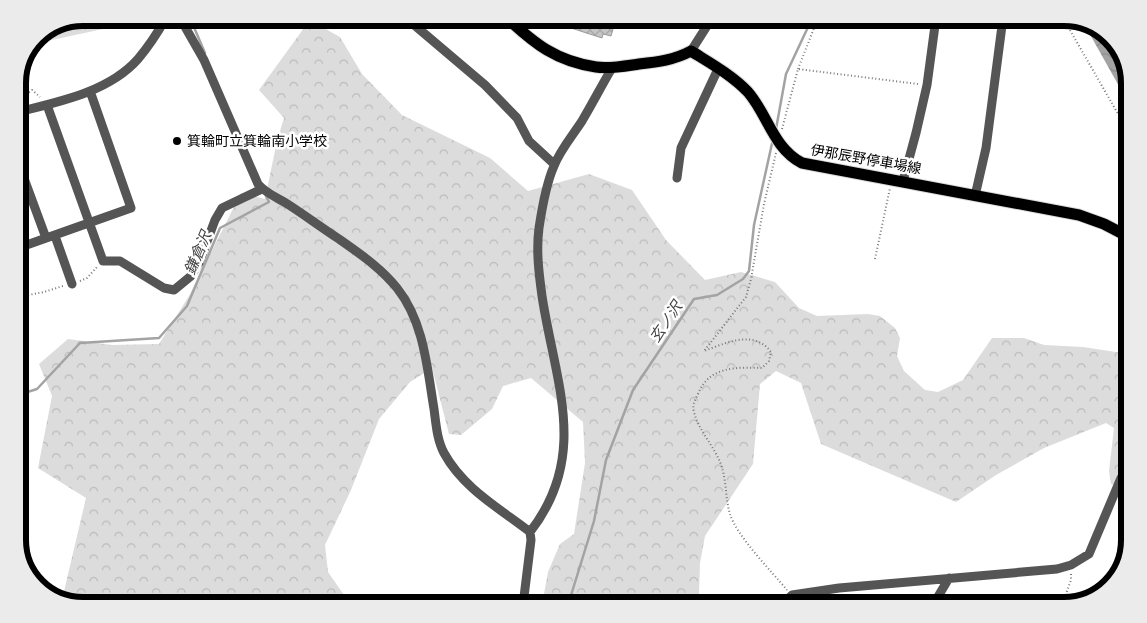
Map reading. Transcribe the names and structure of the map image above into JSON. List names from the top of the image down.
{
  "streets": {
    "main road": ["伊那辰野停車場線"]
  },
  "water": ["鎌倉沢", "玄ノ沢"],
  "places": ["箕輪町立箕輪南小学校"]
}
